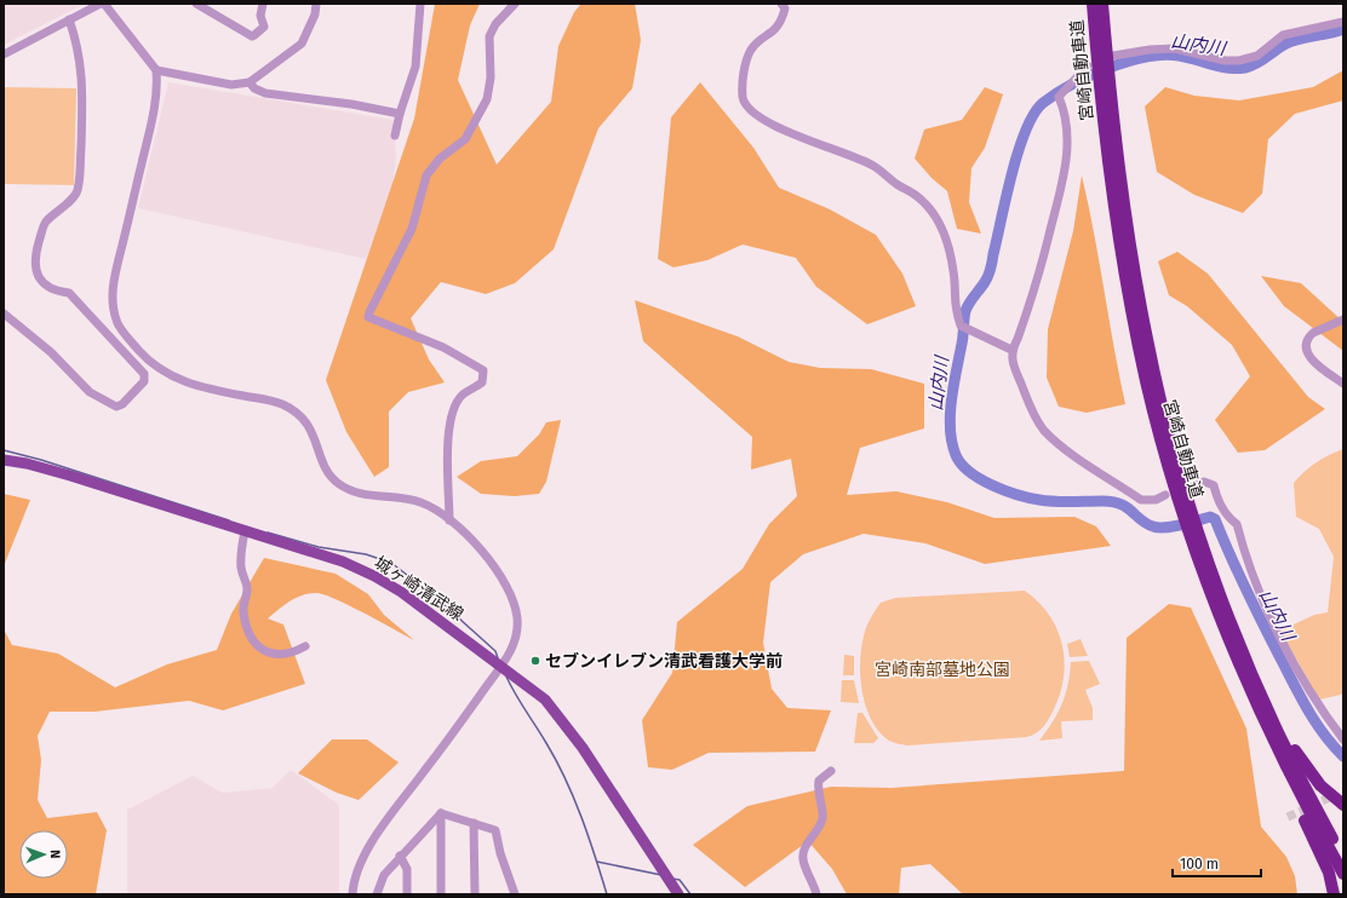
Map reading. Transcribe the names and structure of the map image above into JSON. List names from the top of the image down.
{
  "streets": {
    "highway": ["宮崎自動車道"],
    "main road": ["城ヶ崎清武線"]
  },
  "water": ["山内川"],
  "parks": ["宮崎南部墓地公園"],
  "places": ["セブンイレブン清武看護大学前"],
  "scale_bar": "100 m",
  "north": "right"
}
